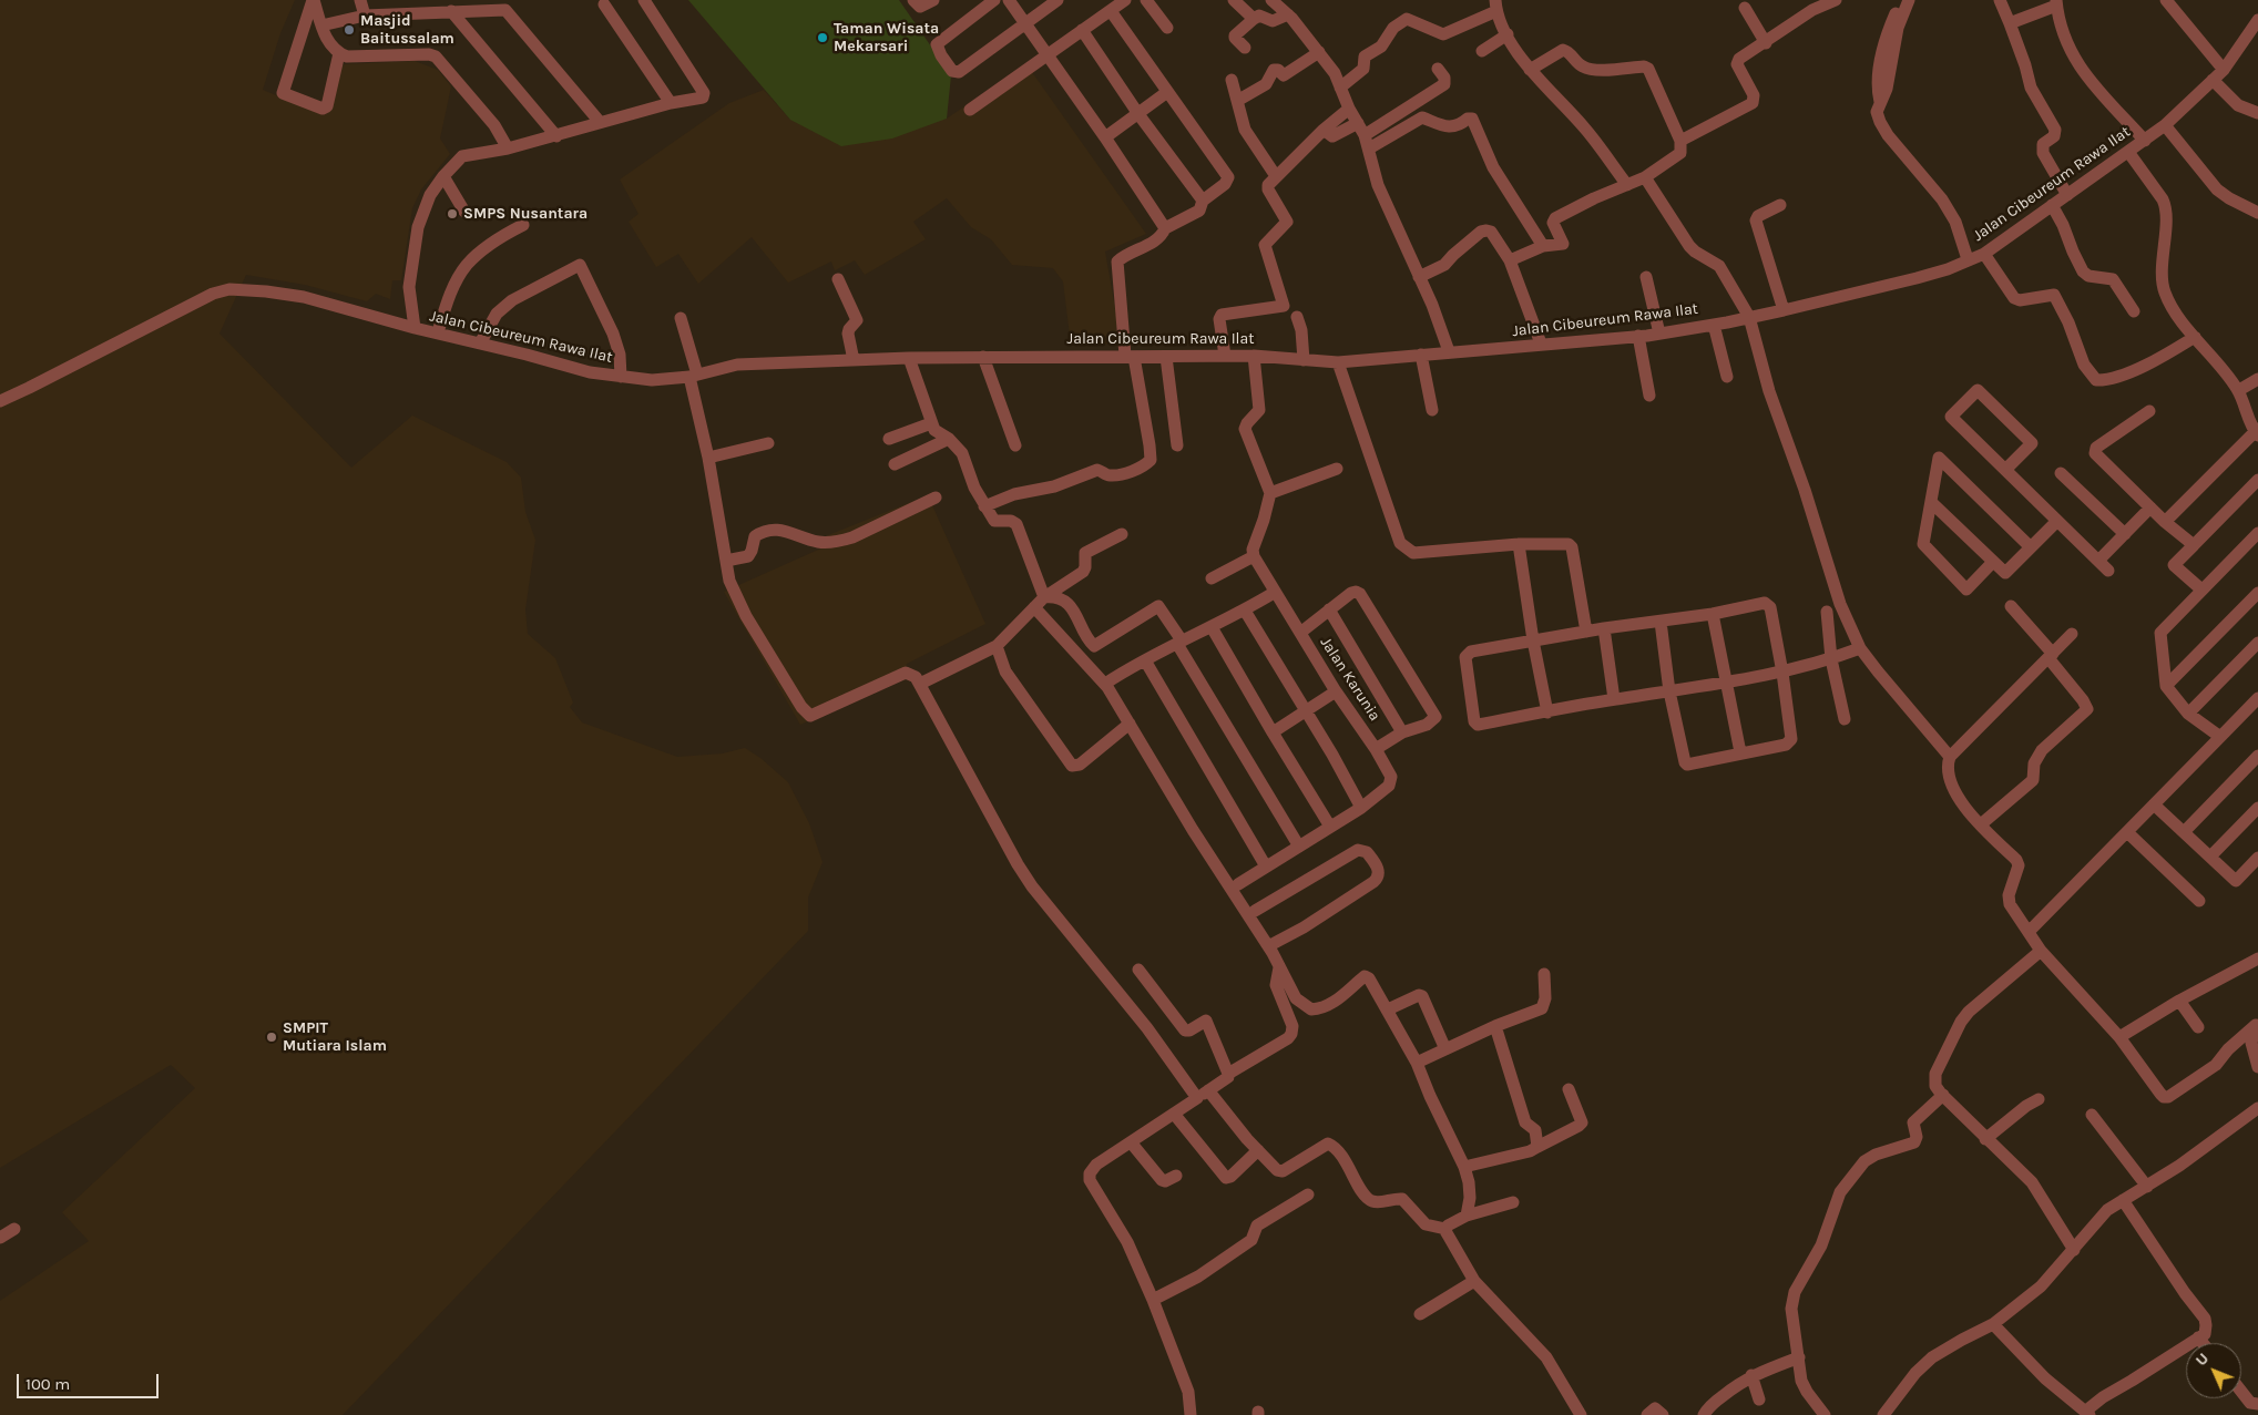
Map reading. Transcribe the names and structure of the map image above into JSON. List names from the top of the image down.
{
  "streets": {
    "street": ["Jalan Cibeureum Rawa Ilat", "Jalan Karunia"]
  },
  "places": [
    "Masjid Baitussalam",
    "Taman Wisata Mekarsari",
    "SMPS Nusantara",
    "SMPIT Mutiara Islam"
  ],
  "scale_bar": "100 m",
  "north": "top left"
}
